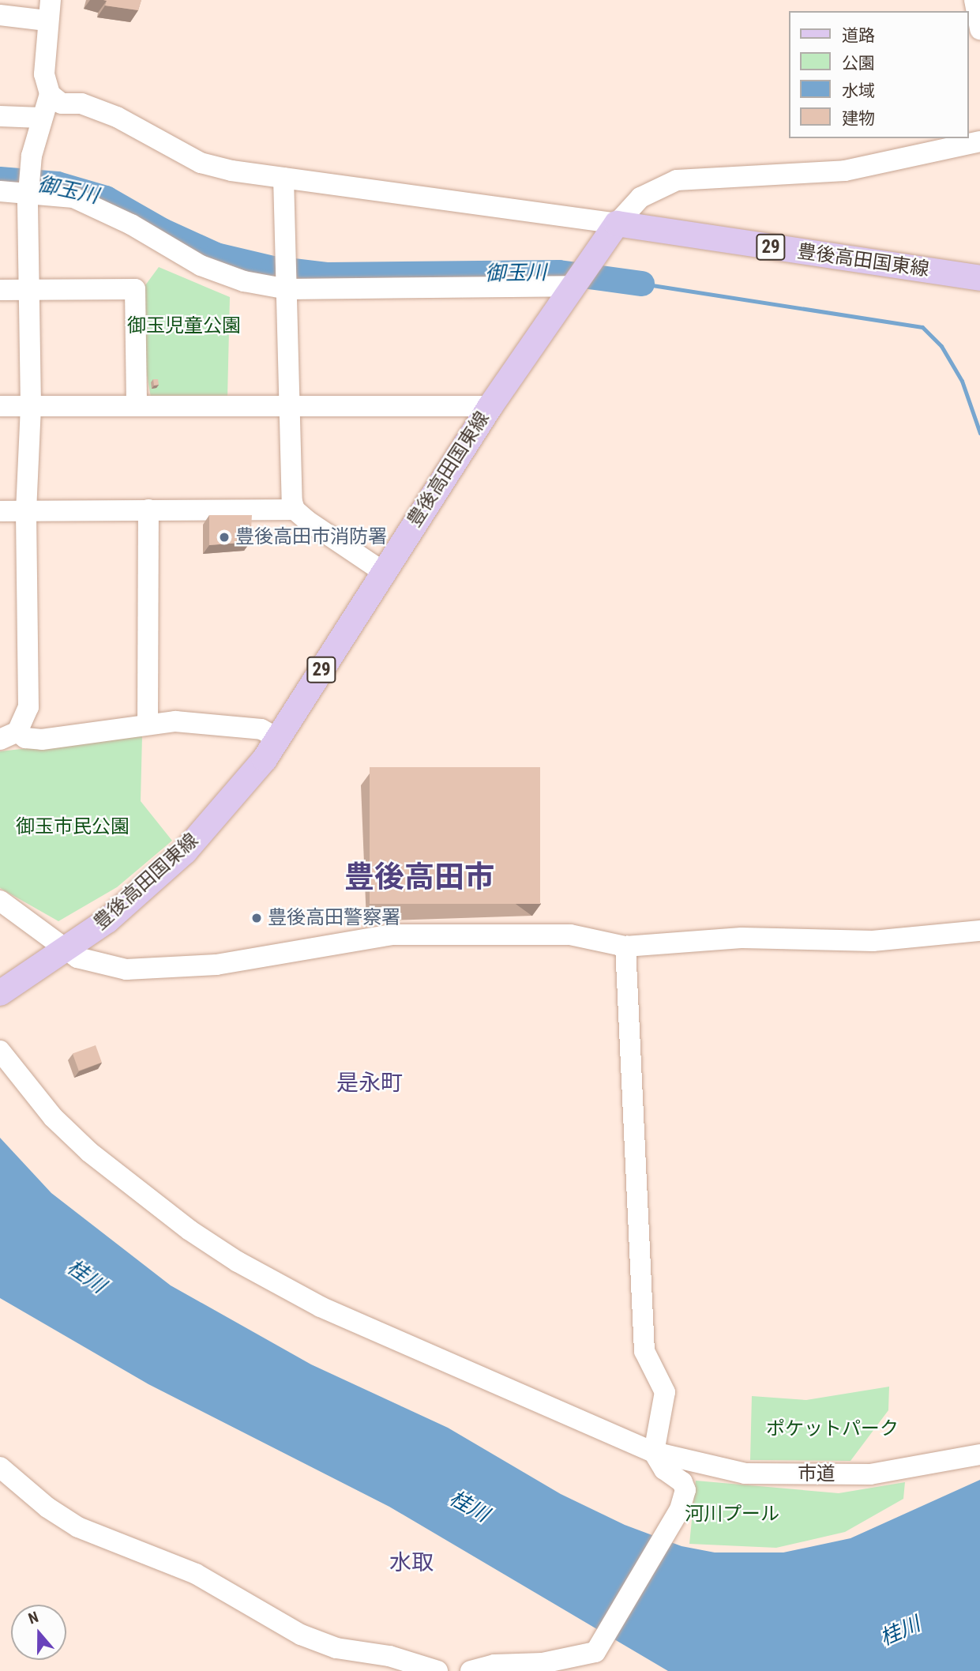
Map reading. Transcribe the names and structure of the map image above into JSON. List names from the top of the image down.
{
  "streets": {
    "main road": ["29", "豊後高田国東線"],
    "street": ["市道"]
  },
  "districts": ["豊後高田市", "是永町", "水取"],
  "water": ["御玉川", "桂川"],
  "parks": [
    "御玉児童公園",
    "御玉市民公園",
    "ポケットパーク",
    "河川プール"
  ],
  "places": ["豊後高田市消防署", "豊後高田警察署"],
  "legend": [
    "道路",
    "公園",
    "水域",
    "建物"
  ],
  "north": "top"
}
